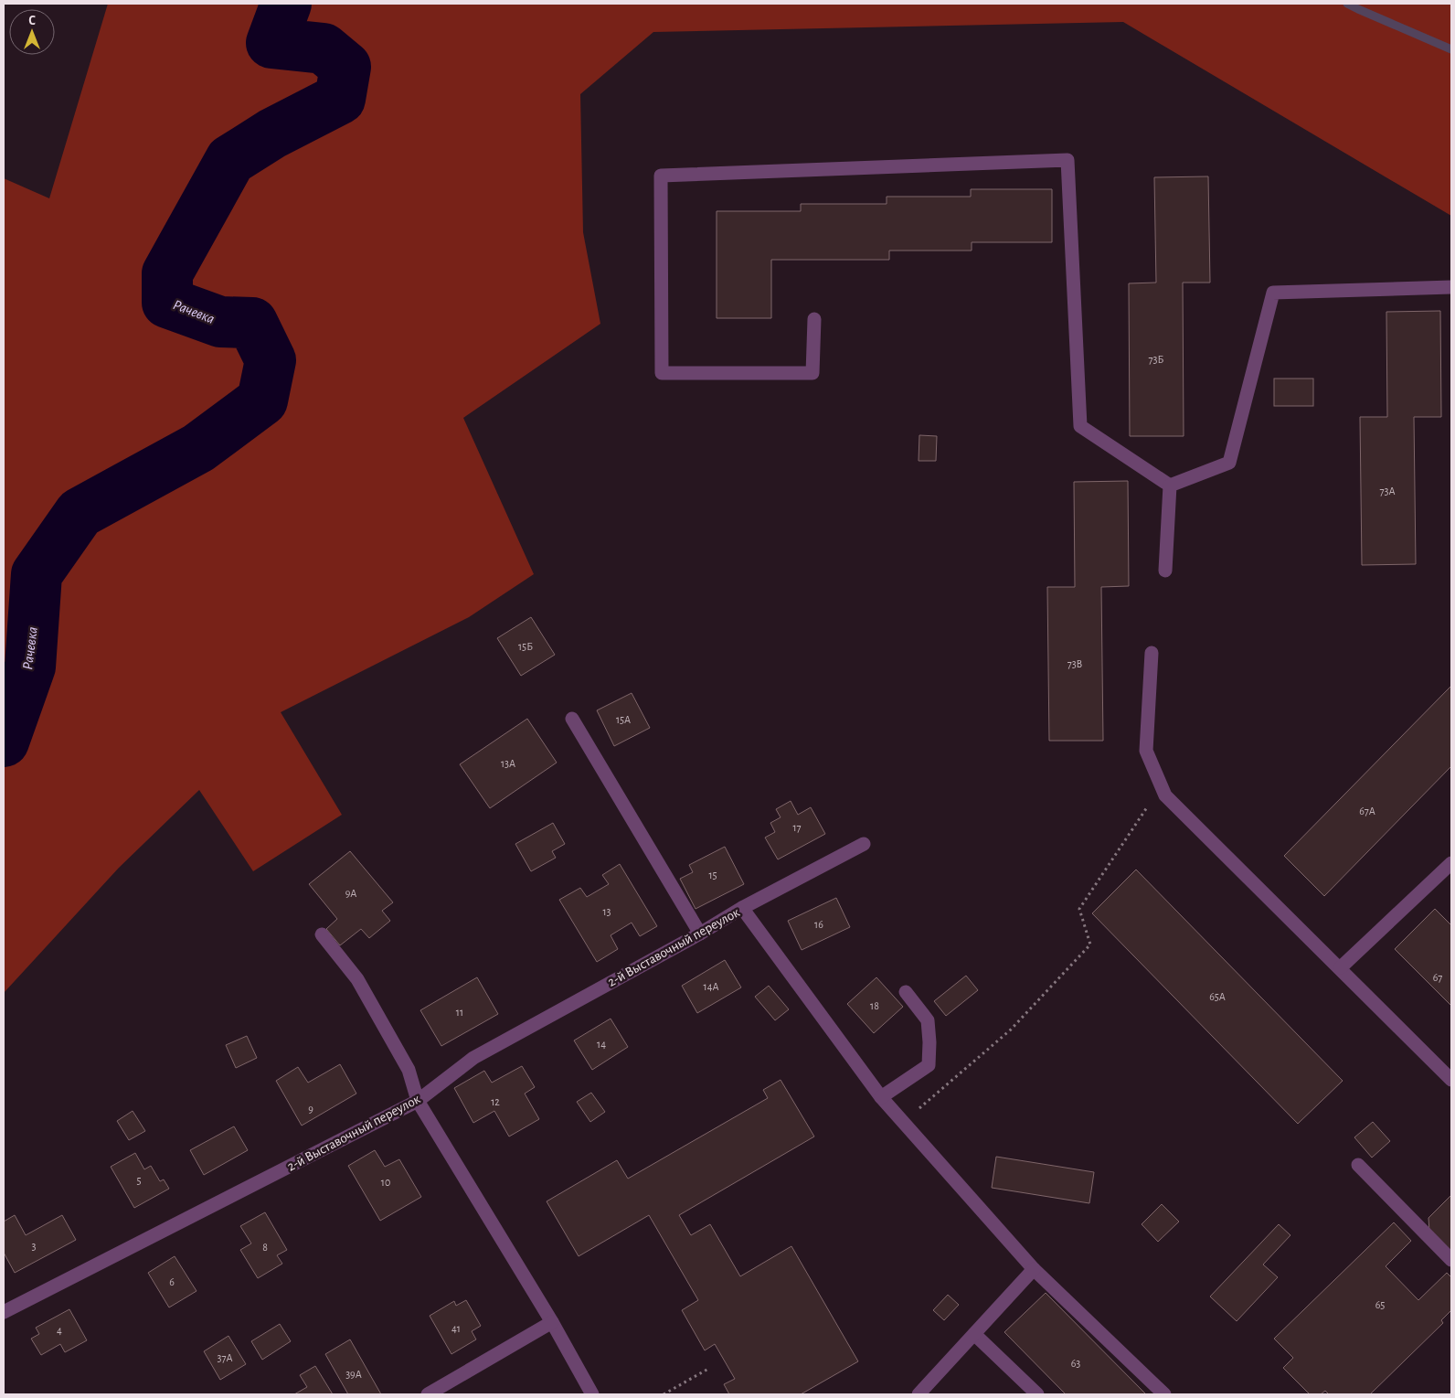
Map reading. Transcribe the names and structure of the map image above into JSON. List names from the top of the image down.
{
  "streets": {
    "street": ["2-й Выставочный переулок"]
  },
  "water": ["Рачевка"],
  "house_numbers": [
    "73Б",
    "73А",
    "15Б",
    "73В",
    "15А",
    "13А",
    "67А",
    "17",
    "15",
    "9А",
    "13",
    "16",
    "67",
    "14А",
    "65А",
    "18",
    "11",
    "14",
    "12",
    "9",
    "5",
    "10",
    "3",
    "8",
    "6",
    "65",
    "41",
    "4",
    "37А",
    "63",
    "39А"
  ],
  "north": "top"
}
